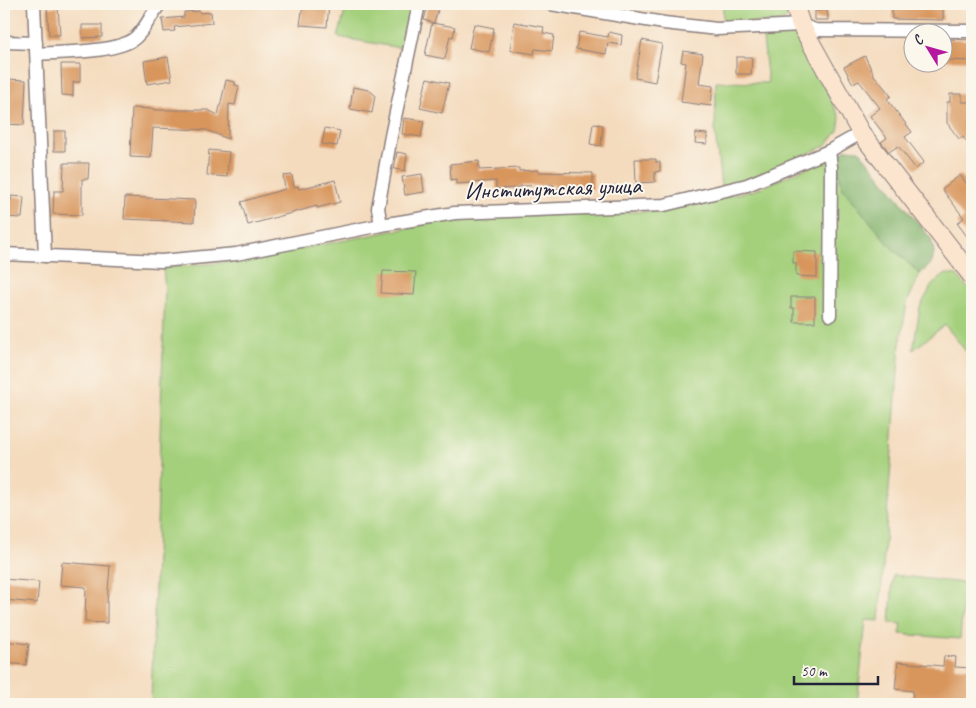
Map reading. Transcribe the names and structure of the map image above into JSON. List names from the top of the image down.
{
  "streets": {
    "street": ["Институтская улица"]
  },
  "scale_bar": "50 m",
  "north": "top left"
}
